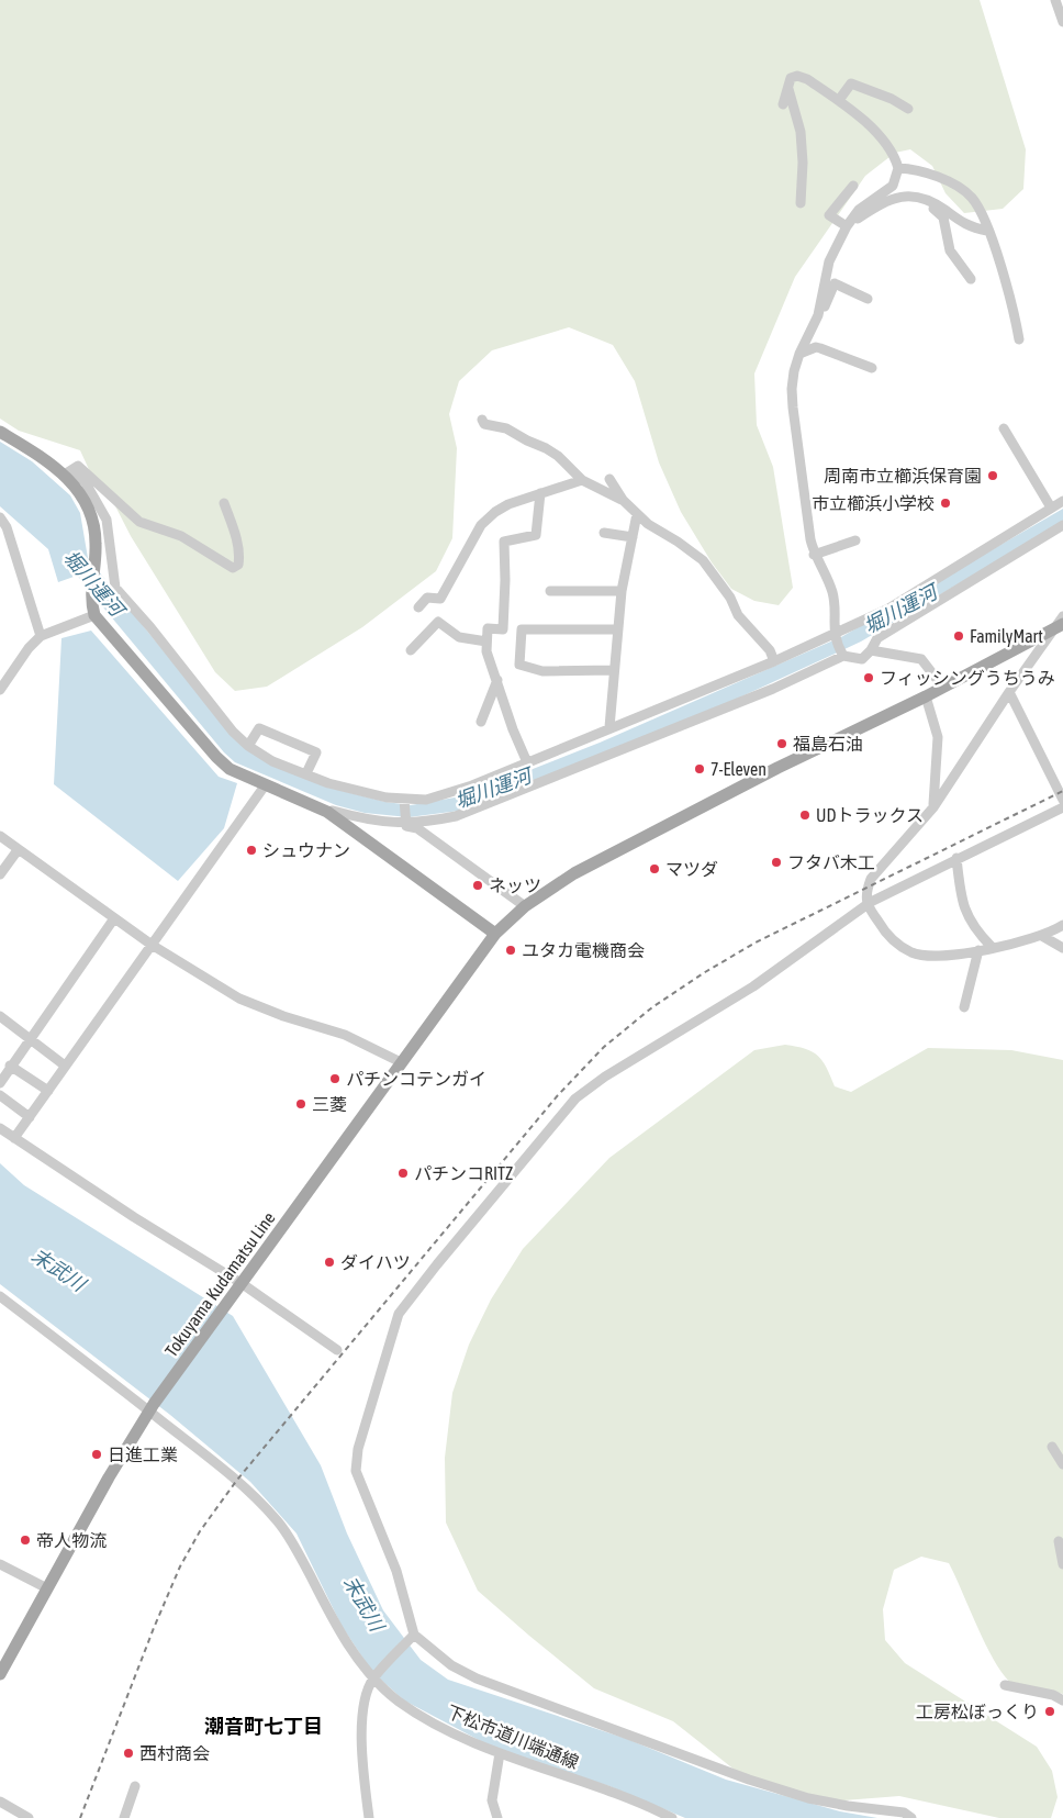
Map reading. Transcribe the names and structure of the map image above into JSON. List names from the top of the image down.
{
  "streets": {
    "main road": ["Tokuyama Kudamatsu Line"],
    "street": ["下松市道川端通線"]
  },
  "crossings": [
    ["Tokuyama Kudamatsu Line", "下松市道川端通線"]
  ],
  "districts": ["潮音町七丁目"],
  "water": ["堀川運河", "末武川"],
  "places": [
    "周南市立櫛浜保育園",
    "市立櫛浜小学校",
    "FamilyMart",
    "フィッシングうちうみ",
    "福島石油",
    "7-Eleven",
    "UDトラックス",
    "シュウナン",
    "フタバ木工",
    "マツダ",
    "ネッツ",
    "ユタカ電機商会",
    "パチンコテンガイ",
    "三菱",
    "パチンコRITZ",
    "ダイハツ",
    "日進工業",
    "帝人物流",
    "工房松ぼっくり",
    "西村商会"
  ]
}
